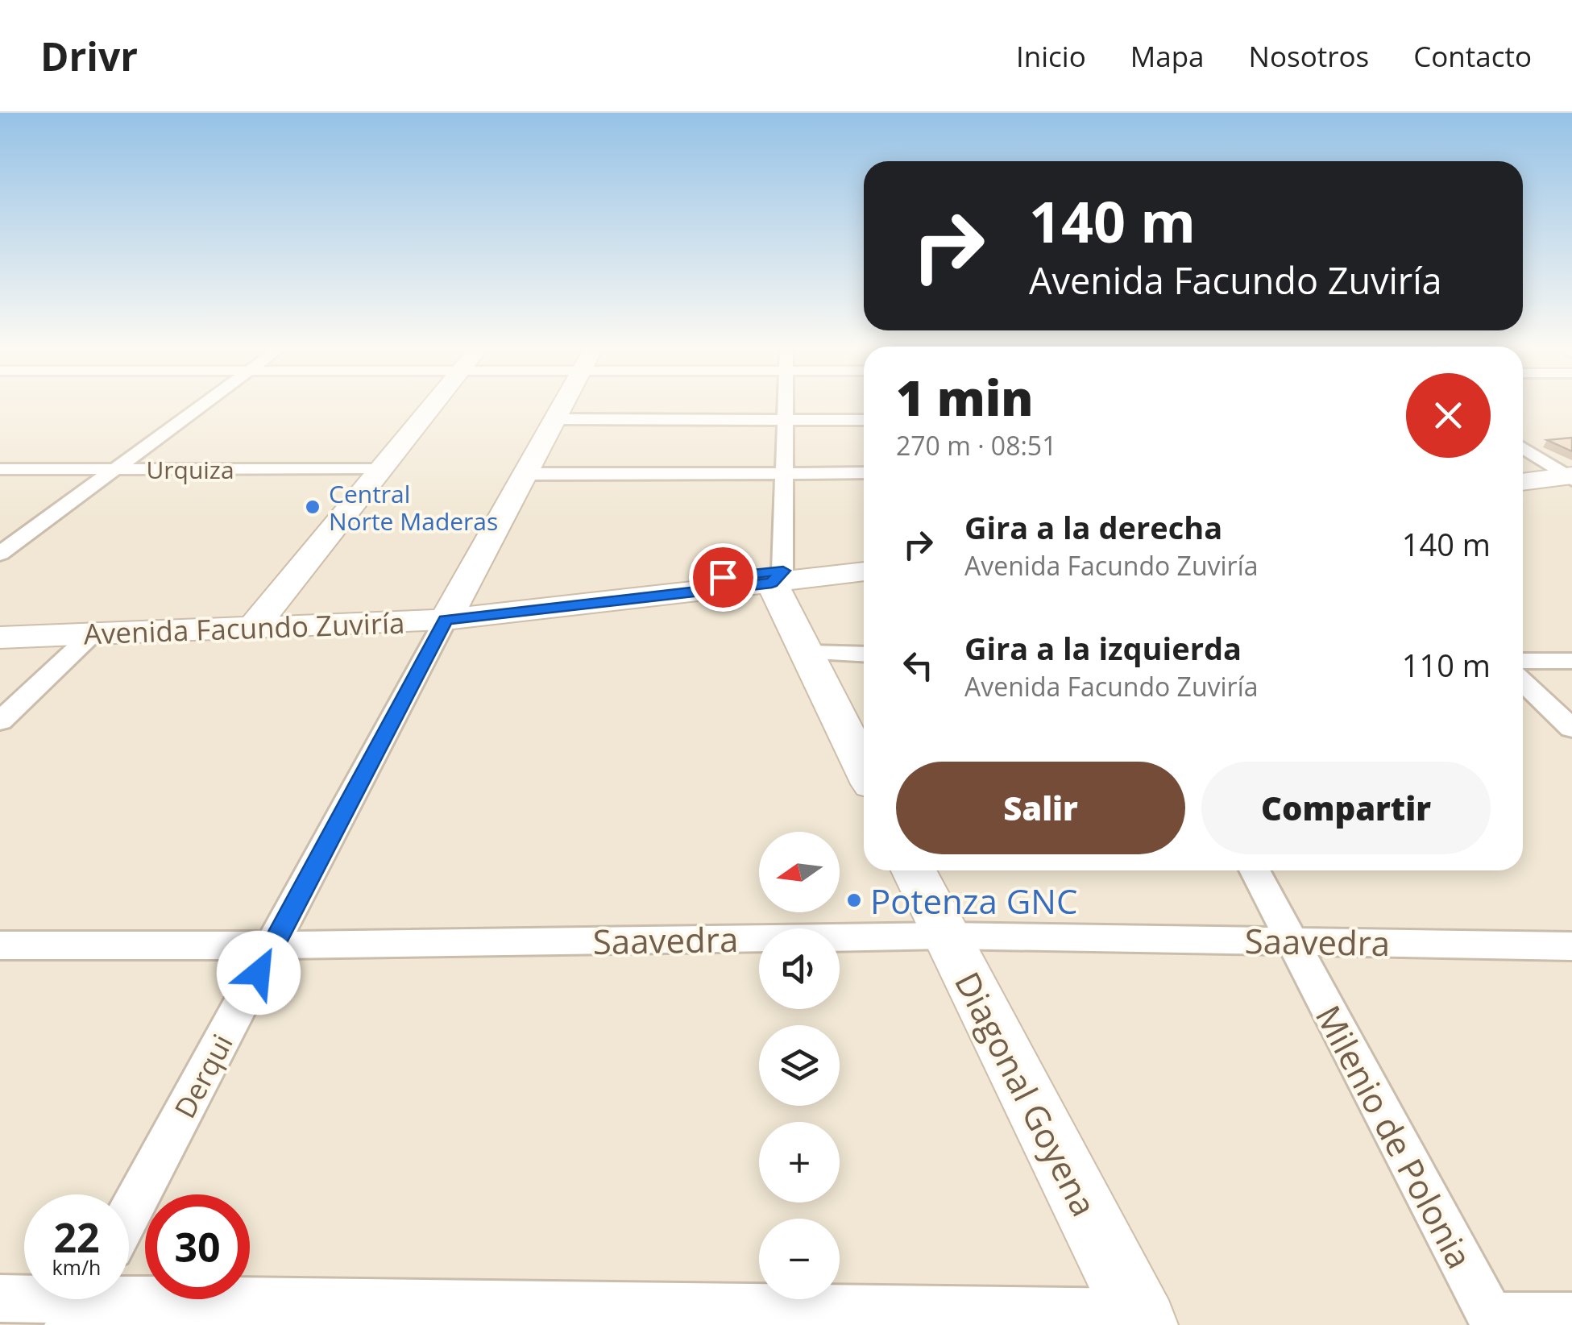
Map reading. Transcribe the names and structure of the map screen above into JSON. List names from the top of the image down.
{
  "streets": {
    "street": [
      "Urquiza",
      "Avenida Facundo Zuviría",
      "Saavedra",
      "Derqui",
      "Diagonal Goyena",
      "Milenio de Polonia"
    ]
  },
  "crossings": [
    ["Avenida Facundo Zuviría", "Derqui"],
    ["Saavedra", "Derqui"],
    ["Saavedra", "Diagonal Goyena"],
    ["Saavedra", "Milenio de Polonia"]
  ],
  "places": ["Central Norte Maderas", "Potenza GNC"],
  "north": "left",
  "page": {
    "header": "Drivr",
    "nav": [
      "Inicio",
      "Mapa",
      "Nosotros",
      "Contacto"
    ],
    "turn": ["140 m", "Avenida Facundo Zuviría"],
    "heading": ["1 min", "270 m · 08:51"],
    "list": [
      {
        "name": "Gira a la derecha",
        "note": "Avenida Facundo Zuviría",
        "value": "140 m"
      },
      {
        "name": "Gira a la izquierda",
        "note": "Avenida Facundo Zuviría",
        "value": "110 m"
      }
    ],
    "buttons": ["Salir", "Compartir"],
    "map_buttons": ["+", "−"],
    "speed": "22 km/h",
    "limit": "30"
  }
}
